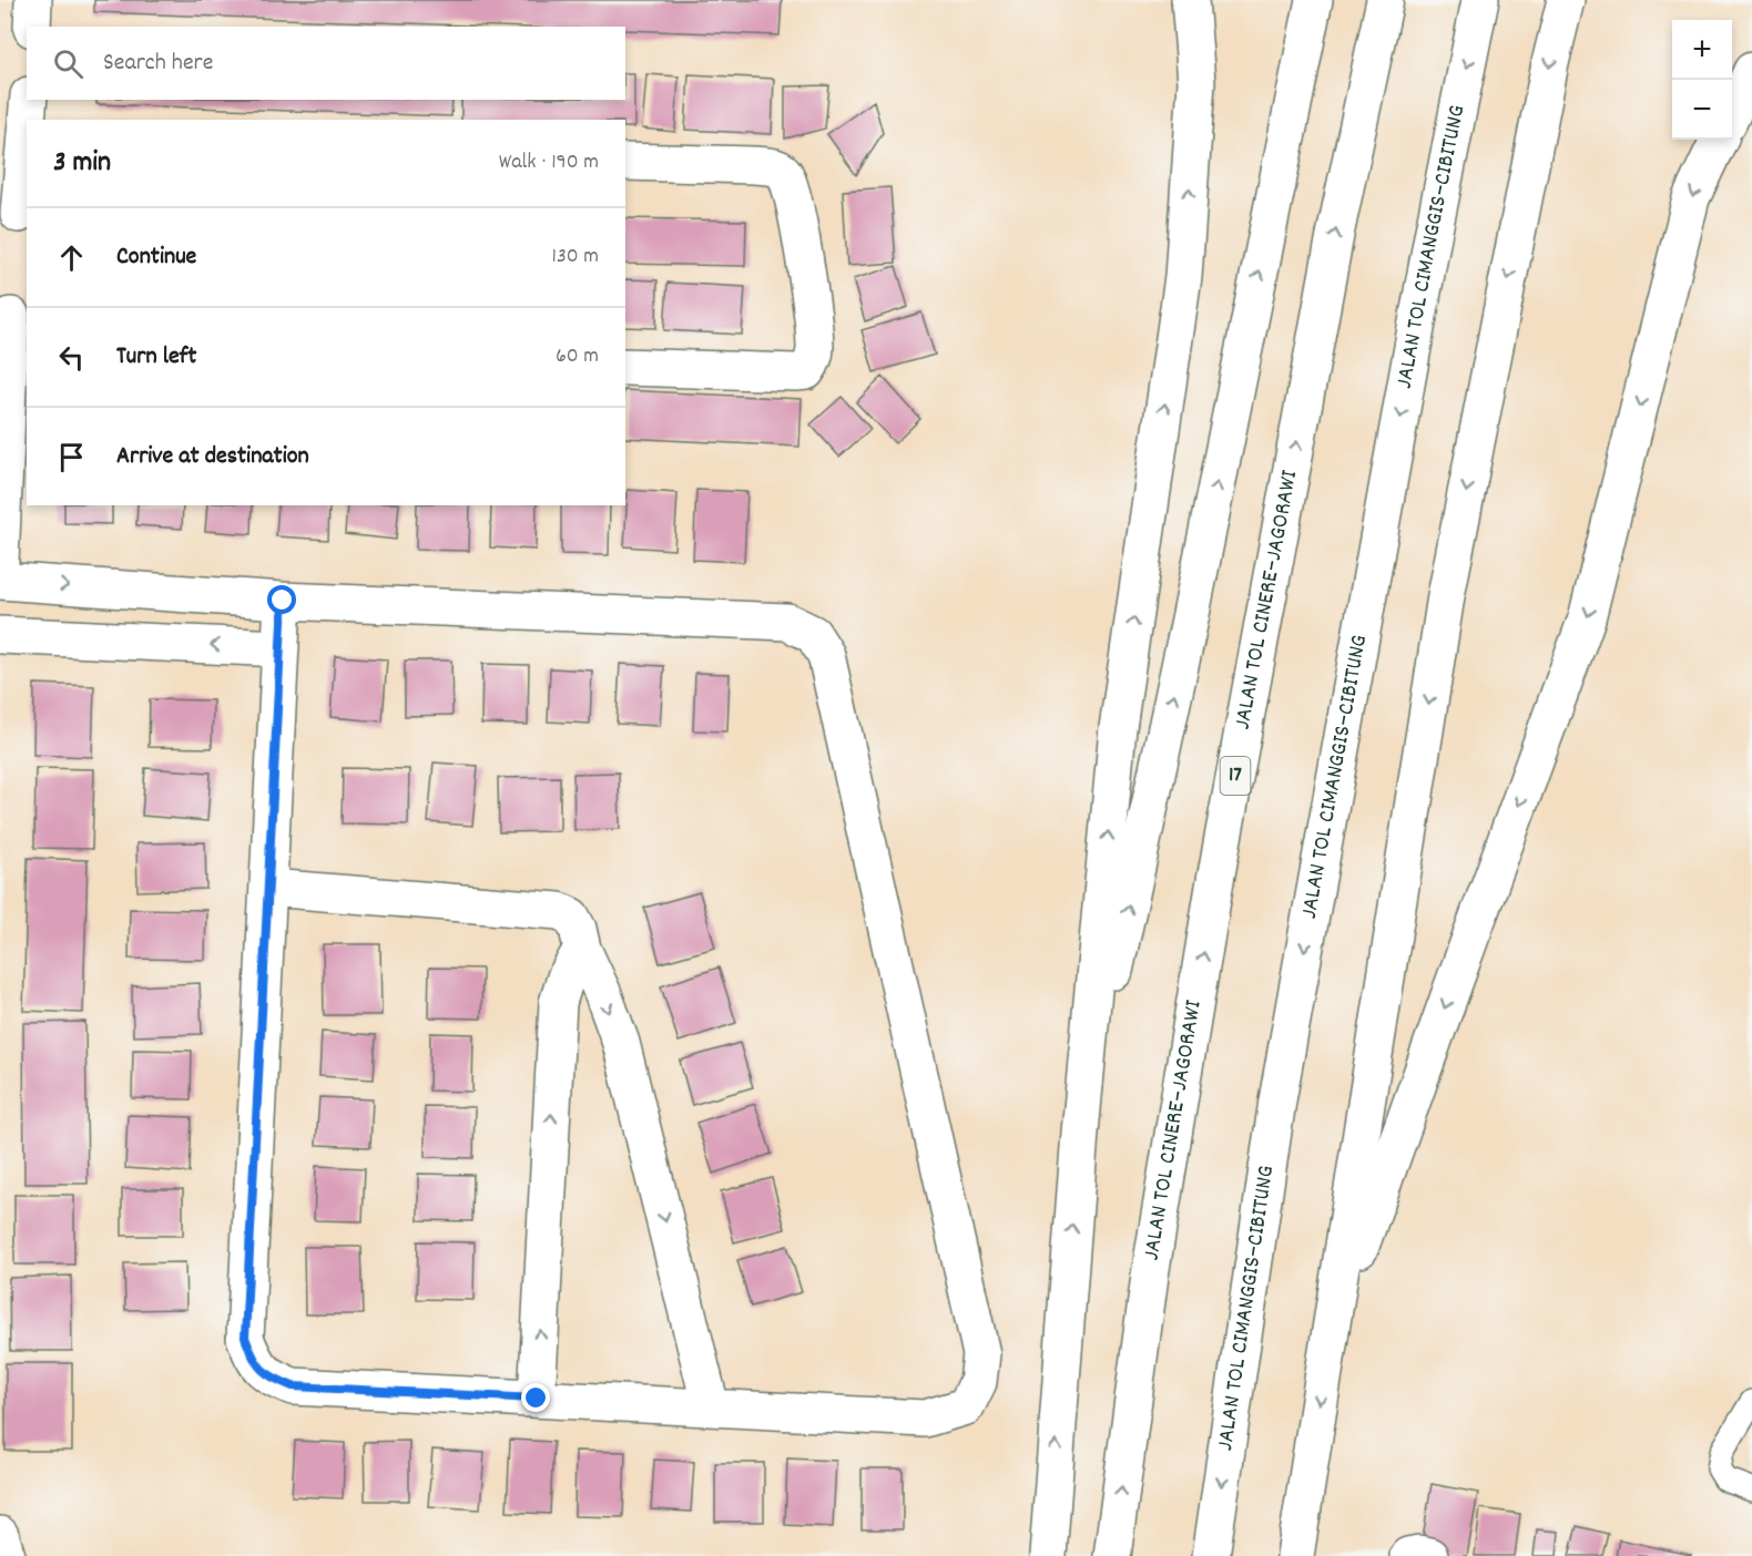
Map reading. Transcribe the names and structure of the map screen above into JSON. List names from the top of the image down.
{
  "streets": {
    "main road": ["JALAN TOL CIMANGGIS–CIBITUNG", "JALAN TOL CINERE–JAGORAWI", "17"]
  },
  "page": {
    "map_buttons": ["+", "−"],
    "search": "Search here",
    "heading": ["3 min", "Walk · 190 m"],
    "list": [
      ["Continue", "130 m"],
      ["Turn left", "60 m"],
      "Arrive at destination"
    ]
  }
}
